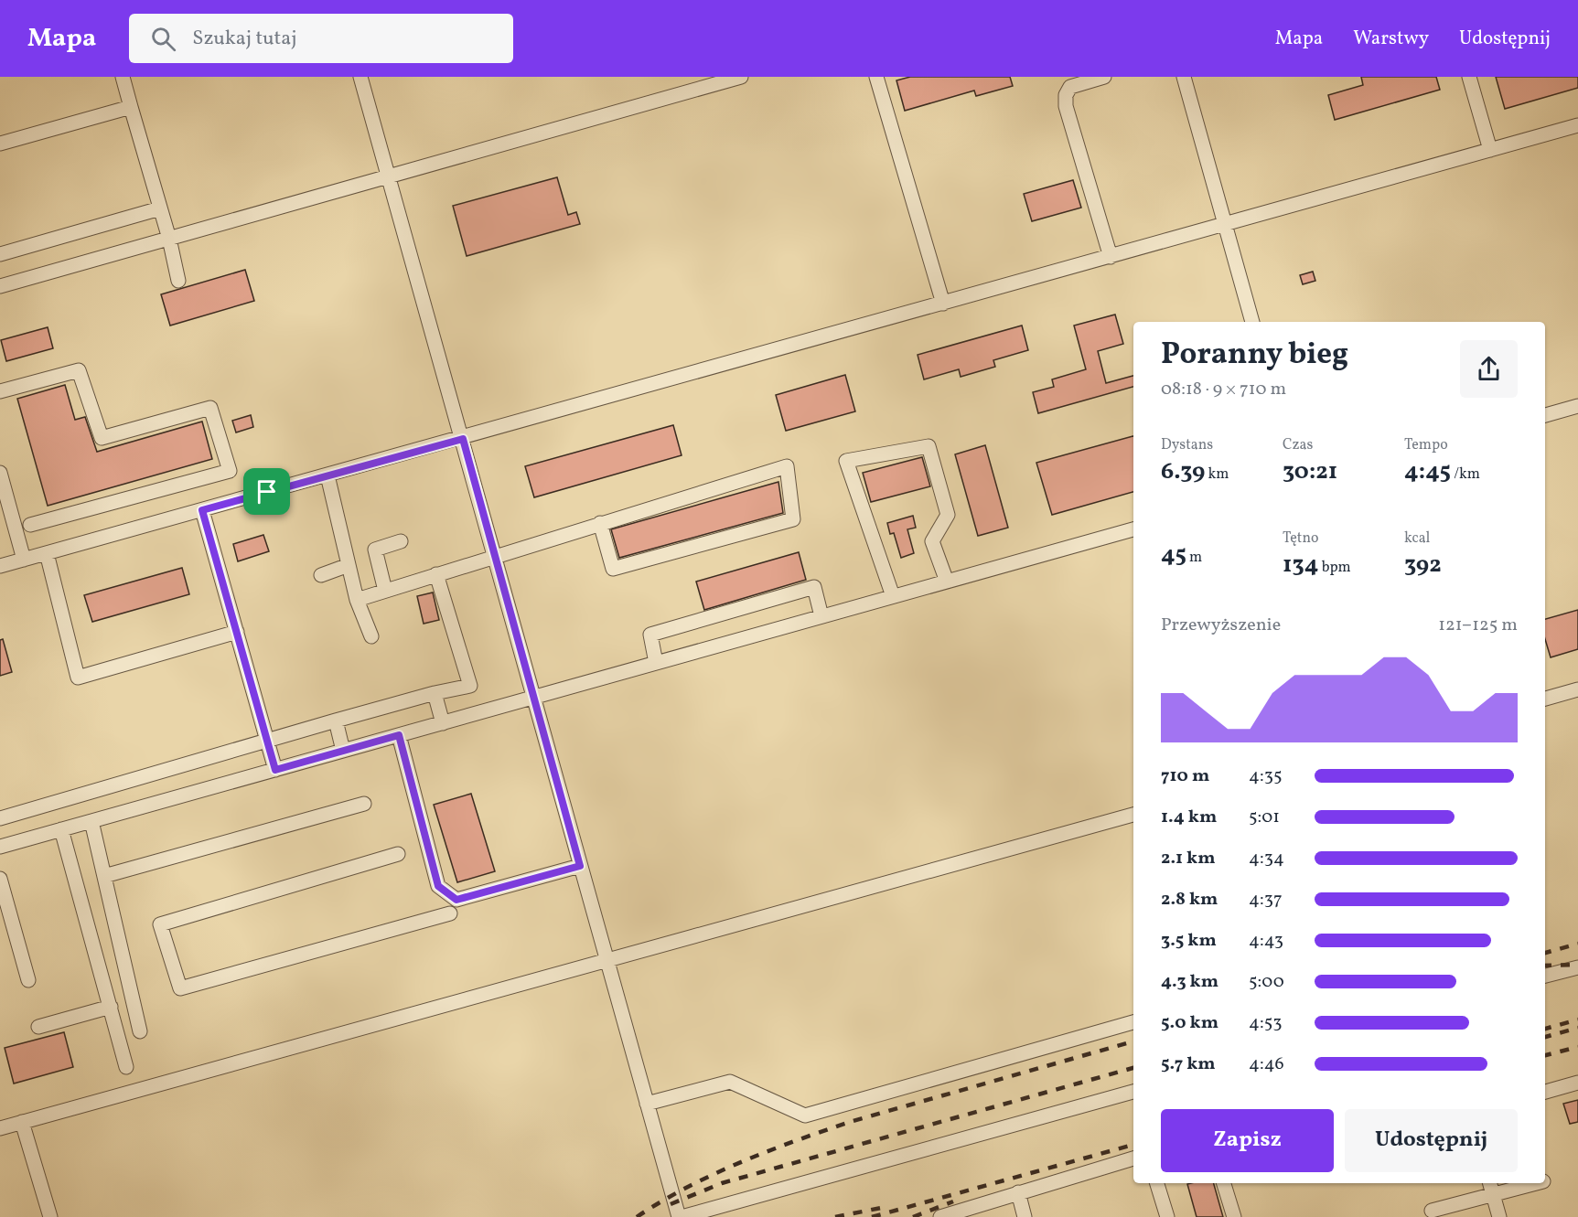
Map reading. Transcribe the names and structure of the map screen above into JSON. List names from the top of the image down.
{
  "page": {
    "header": "Mapa",
    "search": "Szukaj tutaj",
    "nav": ["Mapa", "Warstwy", "Udostępnij"],
    "heading": ["Poranny bieg", "08:18 · 9 × 710 m"],
    "stats": [
      ["Dystans", "6.39 km"],
      ["Czas", "30:21"],
      ["Tempo", "4:45 /km"],
      ["45 m"],
      ["Tętno", "134 bpm"],
      ["kcal", "392"]
    ],
    "chart": ["Przewyższenie", "121–125 m"],
    "list": [
      {
        "name": "710 m",
        "note": "4:35"
      },
      {
        "name": "1.4 km",
        "note": "5:01"
      },
      {
        "name": "2.1 km",
        "note": "4:34"
      },
      {
        "name": "2.8 km",
        "note": "4:37"
      },
      {
        "name": "3.5 km",
        "note": "4:43"
      },
      {
        "name": "4.3 km",
        "note": "5:00"
      },
      {
        "name": "5.0 km",
        "note": "4:53"
      },
      {
        "name": "5.7 km",
        "note": "4:46"
      }
    ],
    "buttons": ["Zapisz", "Udostępnij"]
  }
}
